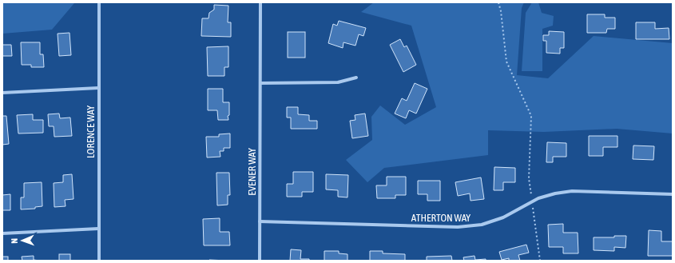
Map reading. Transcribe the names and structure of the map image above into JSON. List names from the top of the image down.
{
  "streets": {
    "street": ["LORENCE WAY", "EVENER WAY", "ATHERTON WAY"]
  },
  "crossings": [
    ["EVENER WAY", "ATHERTON WAY"]
  ],
  "north": "left"
}
